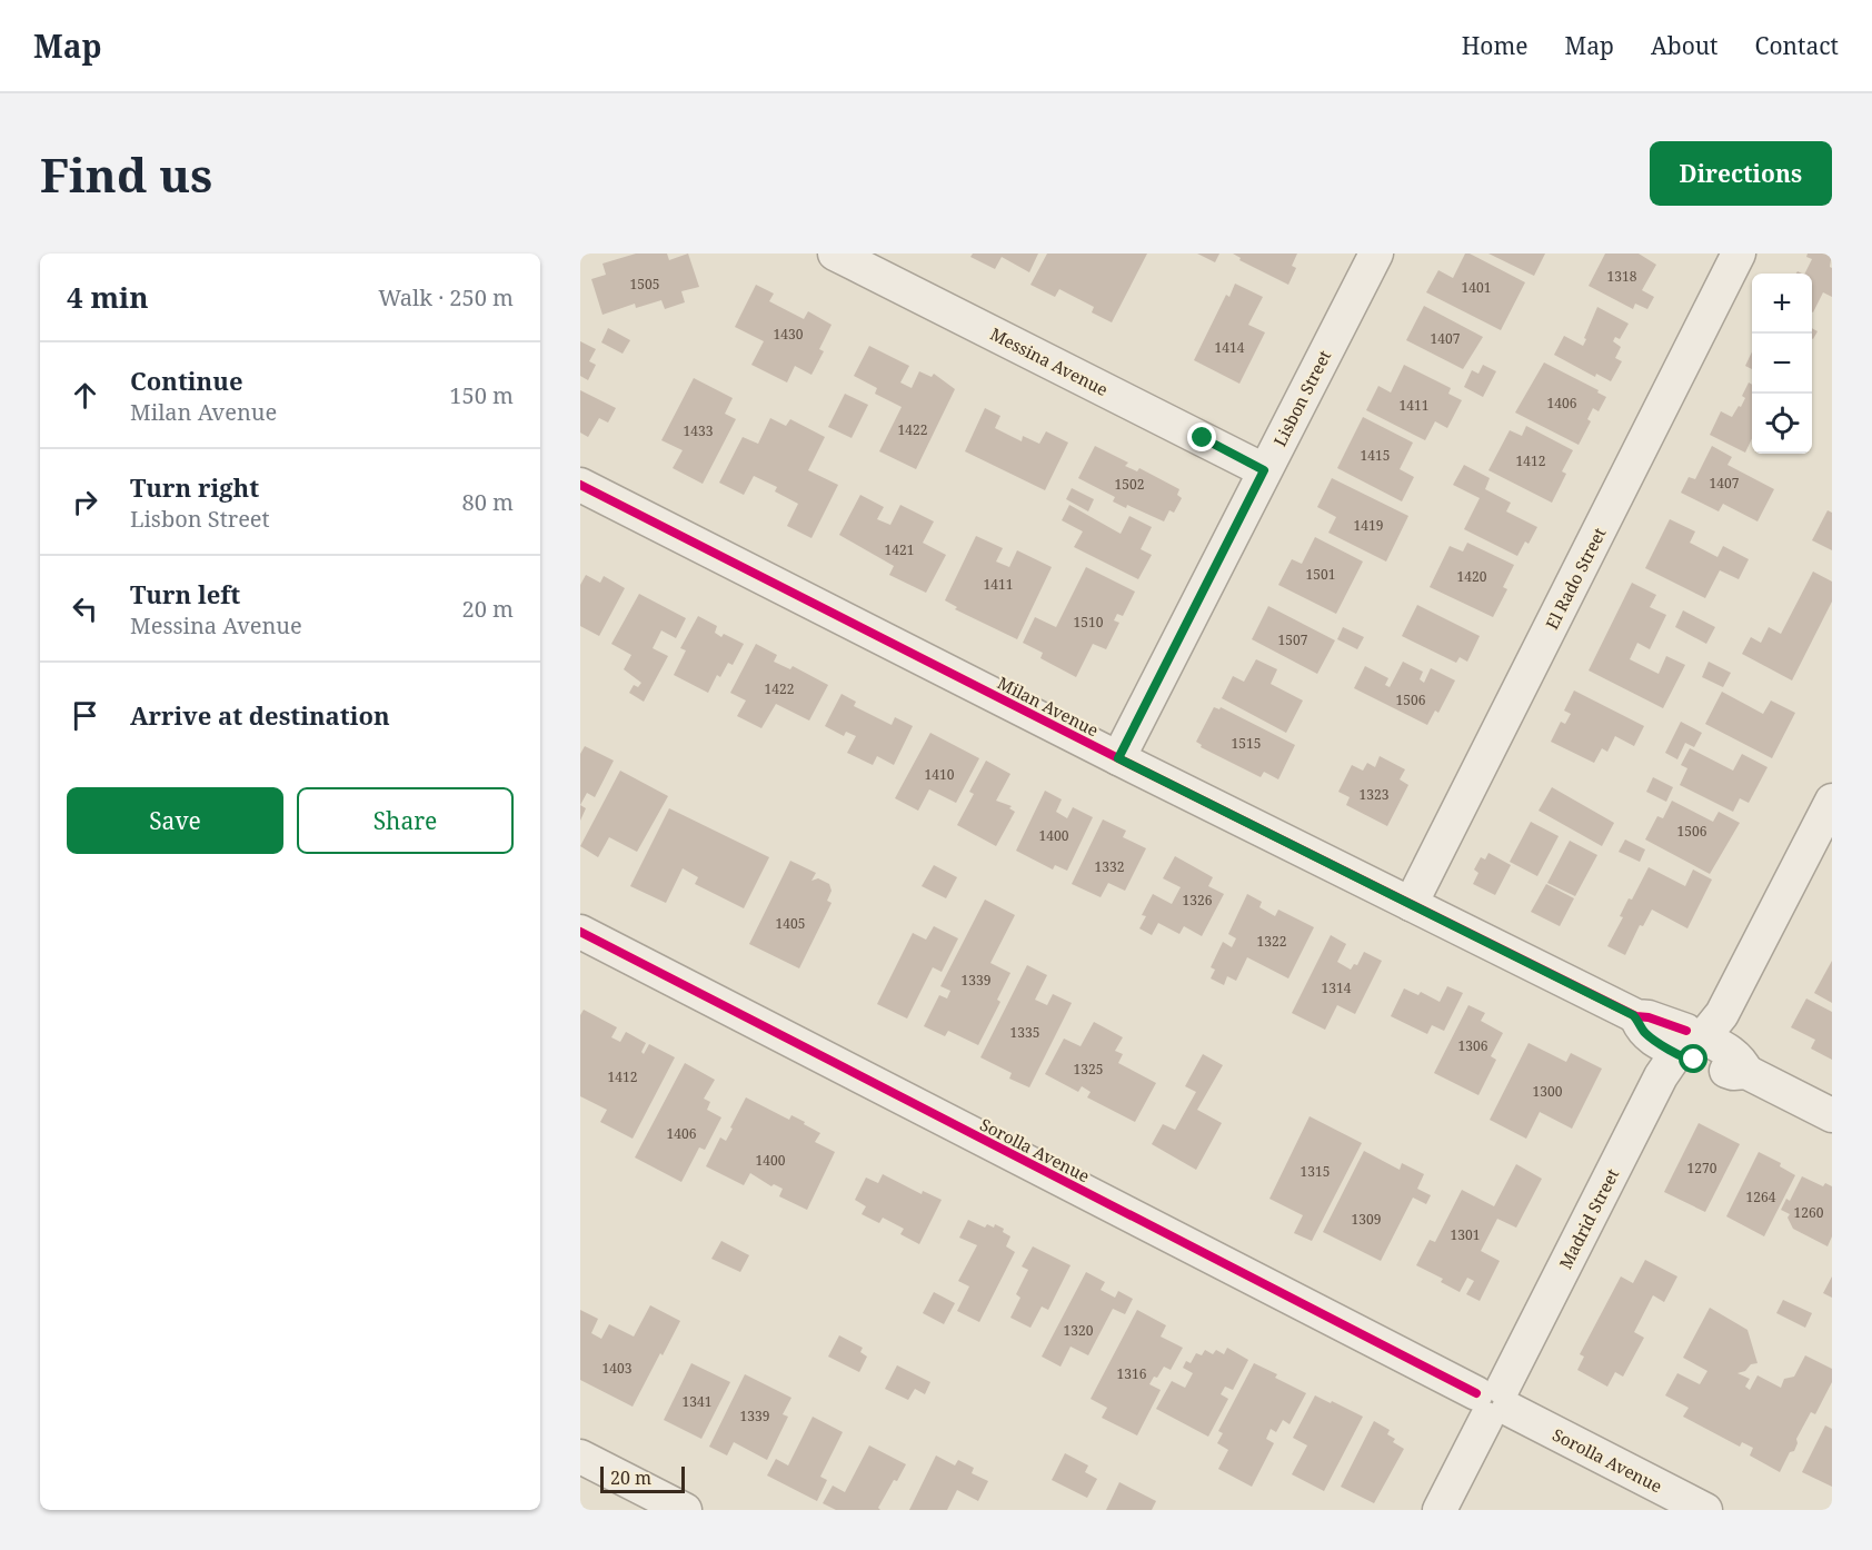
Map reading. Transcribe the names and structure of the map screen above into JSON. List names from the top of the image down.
{
  "streets": {
    "street": [
      "Messina Avenue",
      "Lisbon Street",
      "El Rado Street",
      "Milan Avenue",
      "Sorolla Avenue",
      "Madrid Street"
    ]
  },
  "crossings": [
    ["Messina Avenue", "Lisbon Street"],
    ["Lisbon Street", "Milan Avenue"],
    ["El Rado Street", "Milan Avenue"],
    ["Milan Avenue", "Madrid Street"],
    ["Sorolla Avenue", "Madrid Street"]
  ],
  "house_numbers": [
    "1318",
    "1505",
    "1401",
    "1430",
    "1407",
    "1414",
    "1406",
    "1411",
    "1422",
    "1433",
    "1415",
    "1412",
    "1407",
    "1502",
    "1419",
    "1421",
    "1501",
    "1420",
    "1411",
    "1510",
    "1507",
    "1422",
    "1506",
    "1515",
    "1410",
    "1323",
    "1506",
    "1400",
    "1332",
    "1326",
    "1405",
    "1322",
    "1339",
    "1314",
    "1335",
    "1306",
    "1325",
    "1412",
    "1300",
    "1406",
    "1400",
    "1270",
    "1315",
    "1264",
    "1260",
    "1309",
    "1301",
    "1320",
    "1403",
    "1316",
    "1341",
    "1339"
  ],
  "scale_bar": "20 m",
  "page": {
    "header": "Map",
    "nav": [
      "Home",
      "Map",
      "About",
      "Contact"
    ],
    "buttons": [
      "Directions",
      ["Save", "Share"]
    ],
    "title": "Find us",
    "heading": ["4 min", "Walk · 250 m"],
    "map_buttons": ["+", "−"],
    "list": [
      ["Continue", "Milan Avenue", "150 m"],
      ["Turn right", "Lisbon Street", "80 m"],
      ["Turn left", "Messina Avenue", "20 m"],
      "Arrive at destination"
    ],
    "scale": "20 m"
  }
}
